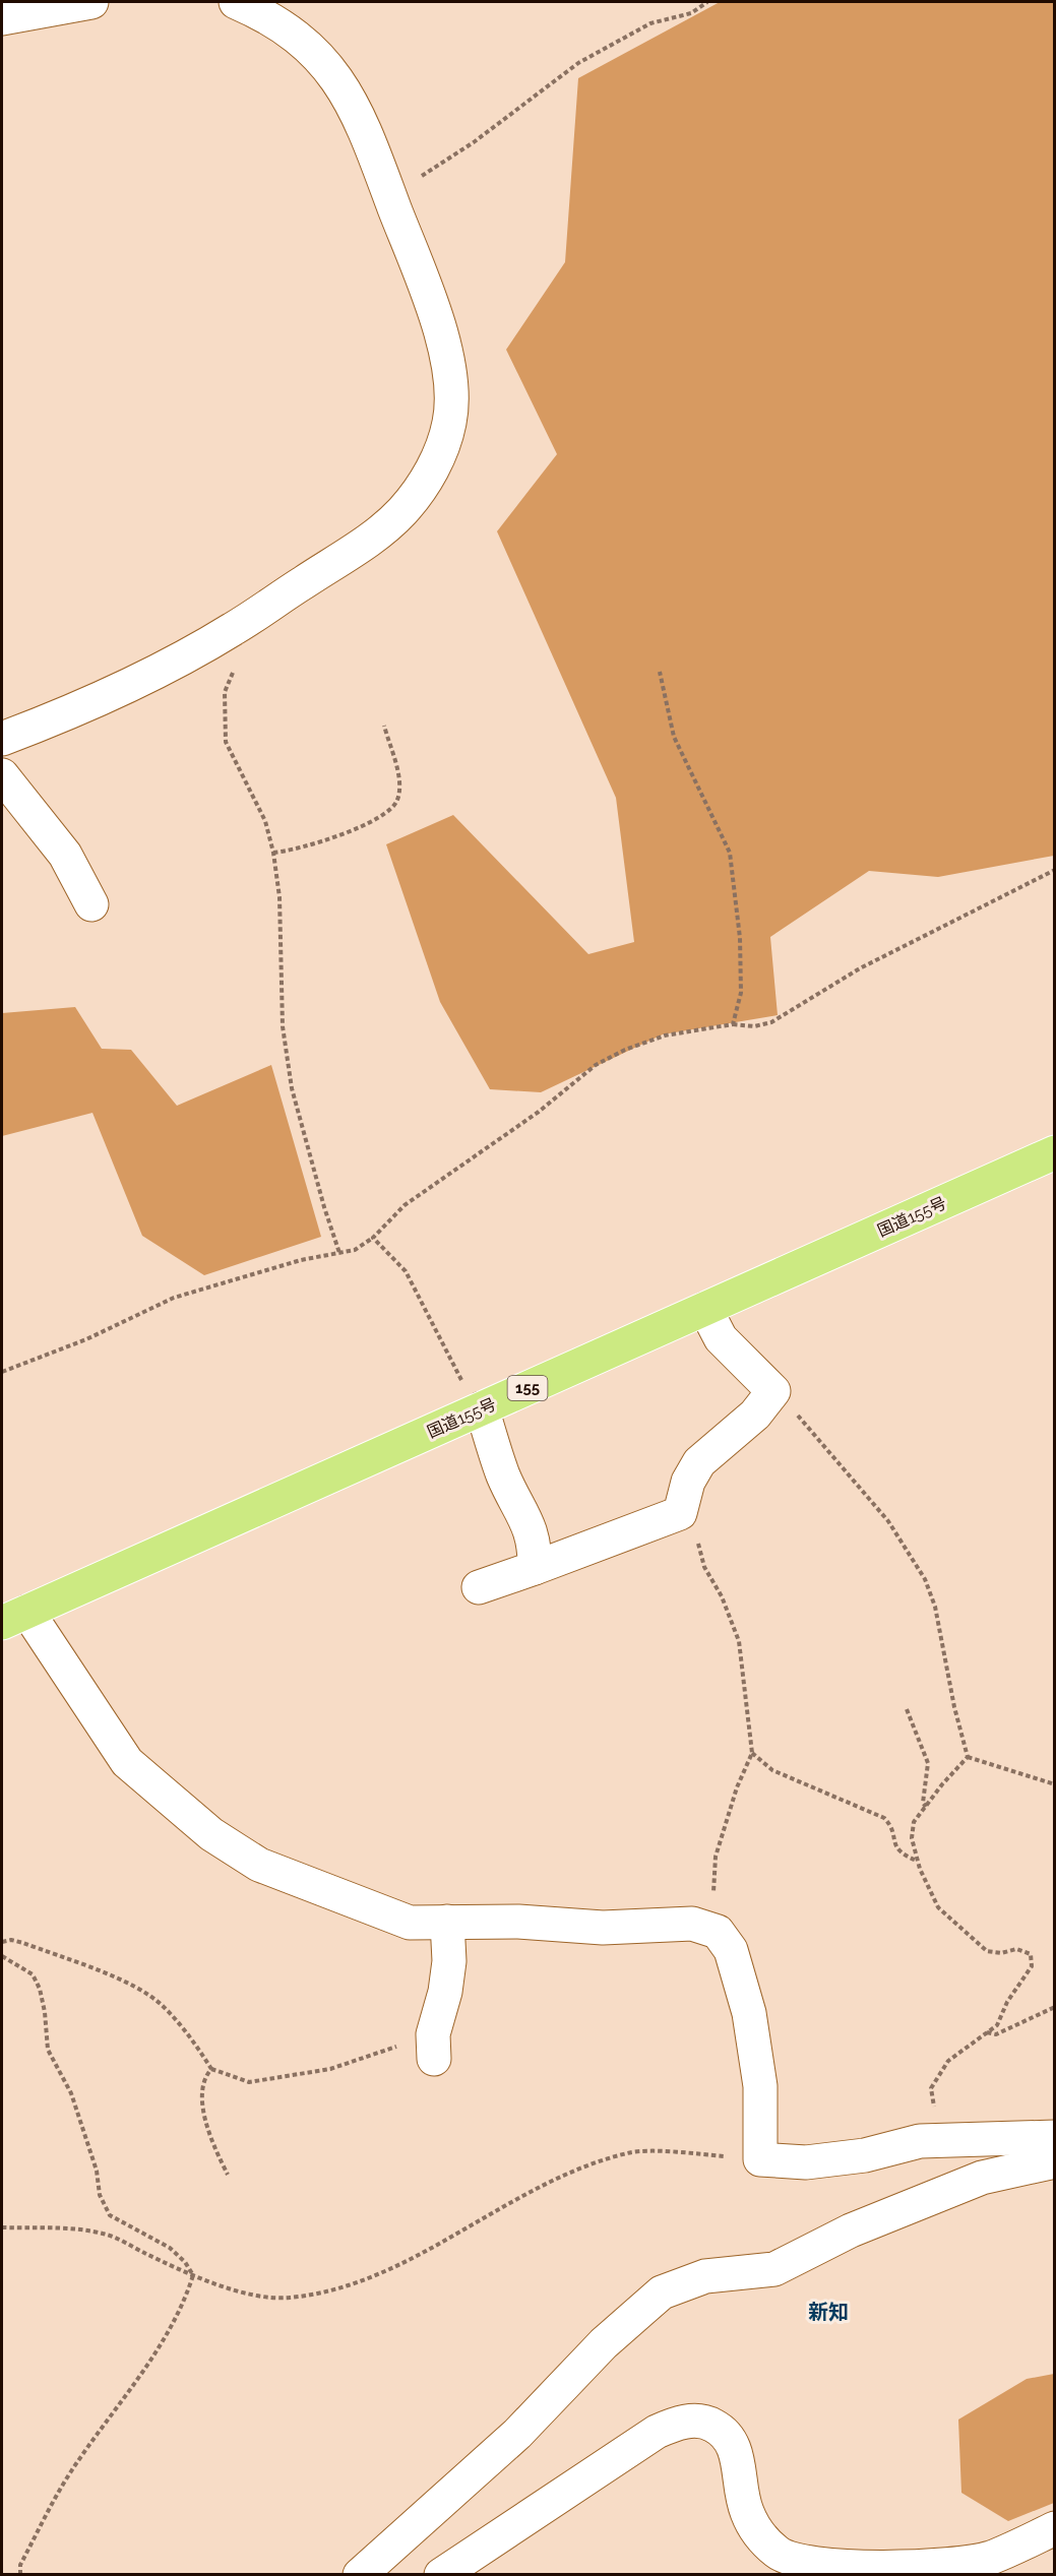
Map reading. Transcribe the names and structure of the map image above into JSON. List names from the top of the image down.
{
  "streets": {
    "highway": ["国道155号", "155"]
  },
  "districts": ["新知"]
}
